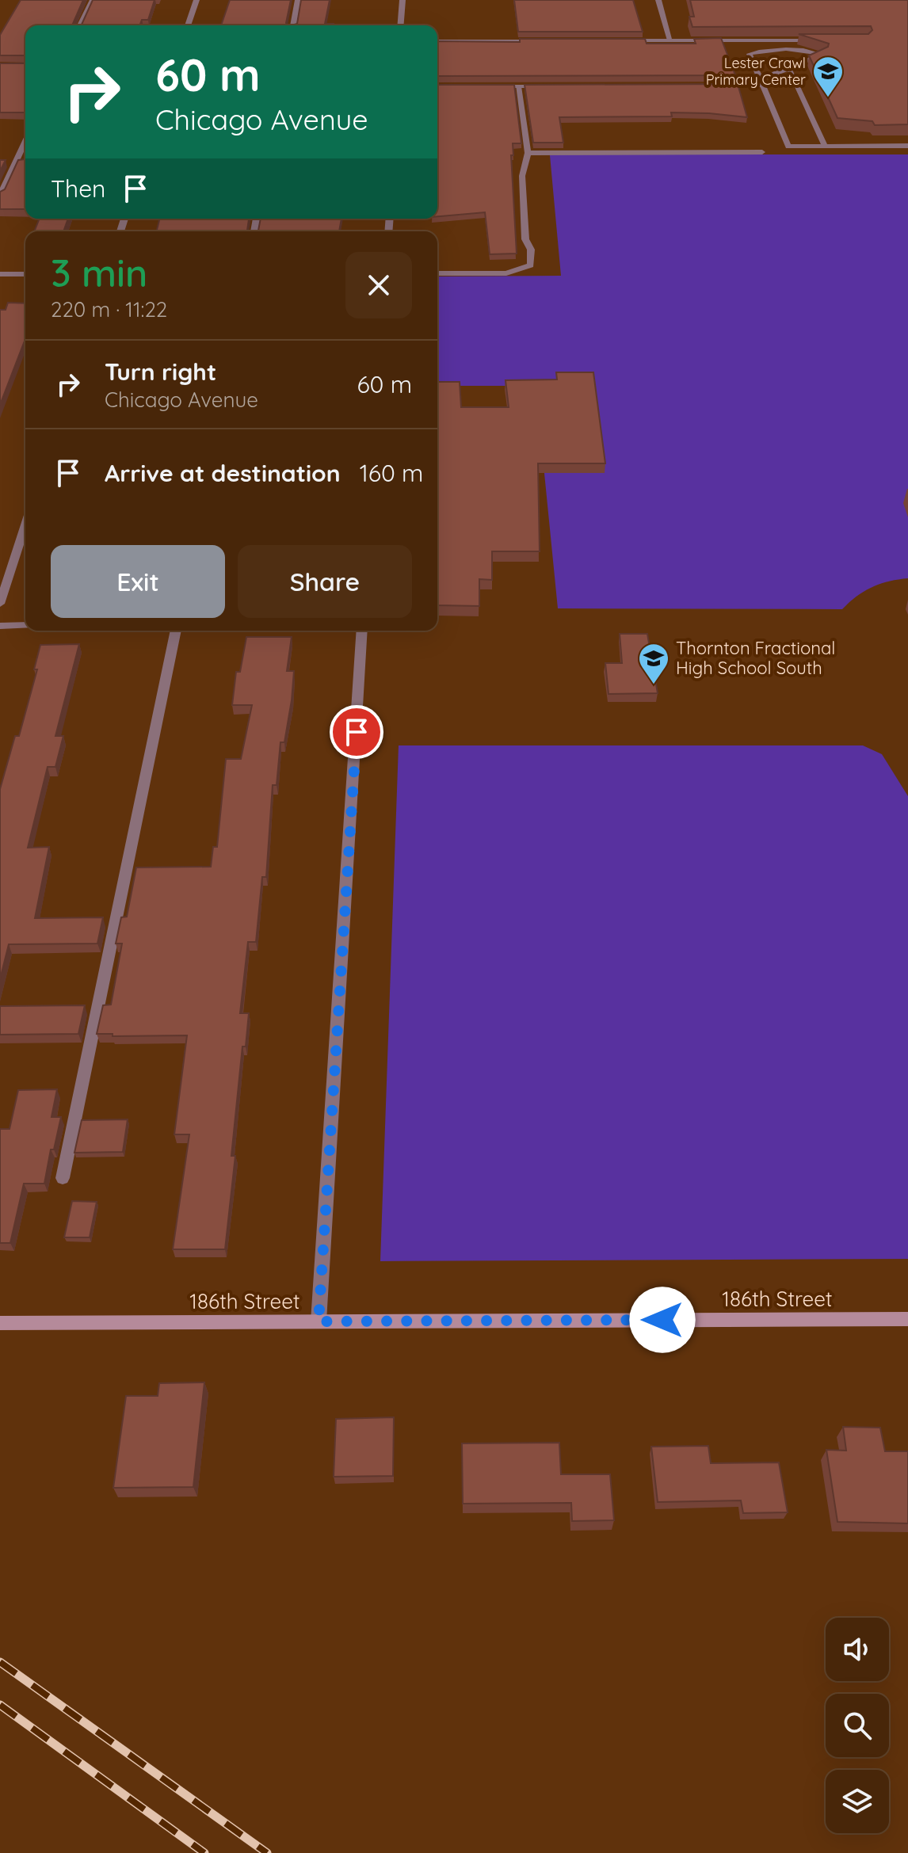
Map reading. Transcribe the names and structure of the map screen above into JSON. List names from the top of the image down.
{
  "streets": {
    "street": ["186th Street"]
  },
  "places": {
    "school or university": ["Lester Crawl Primary Center", "Thornton Fractional High School South"]
  },
  "page": {
    "turn": ["60 m", "Chicago Avenue"],
    "then": "Then",
    "heading": ["3 min", "220 m · 11:22"],
    "list": [
      {
        "name": "Turn right",
        "note": "Chicago Avenue",
        "value": "60 m"
      },
      {
        "name": "Arrive at destination",
        "value": "160 m"
      }
    ],
    "buttons": ["Exit", "Share"]
  }
}
